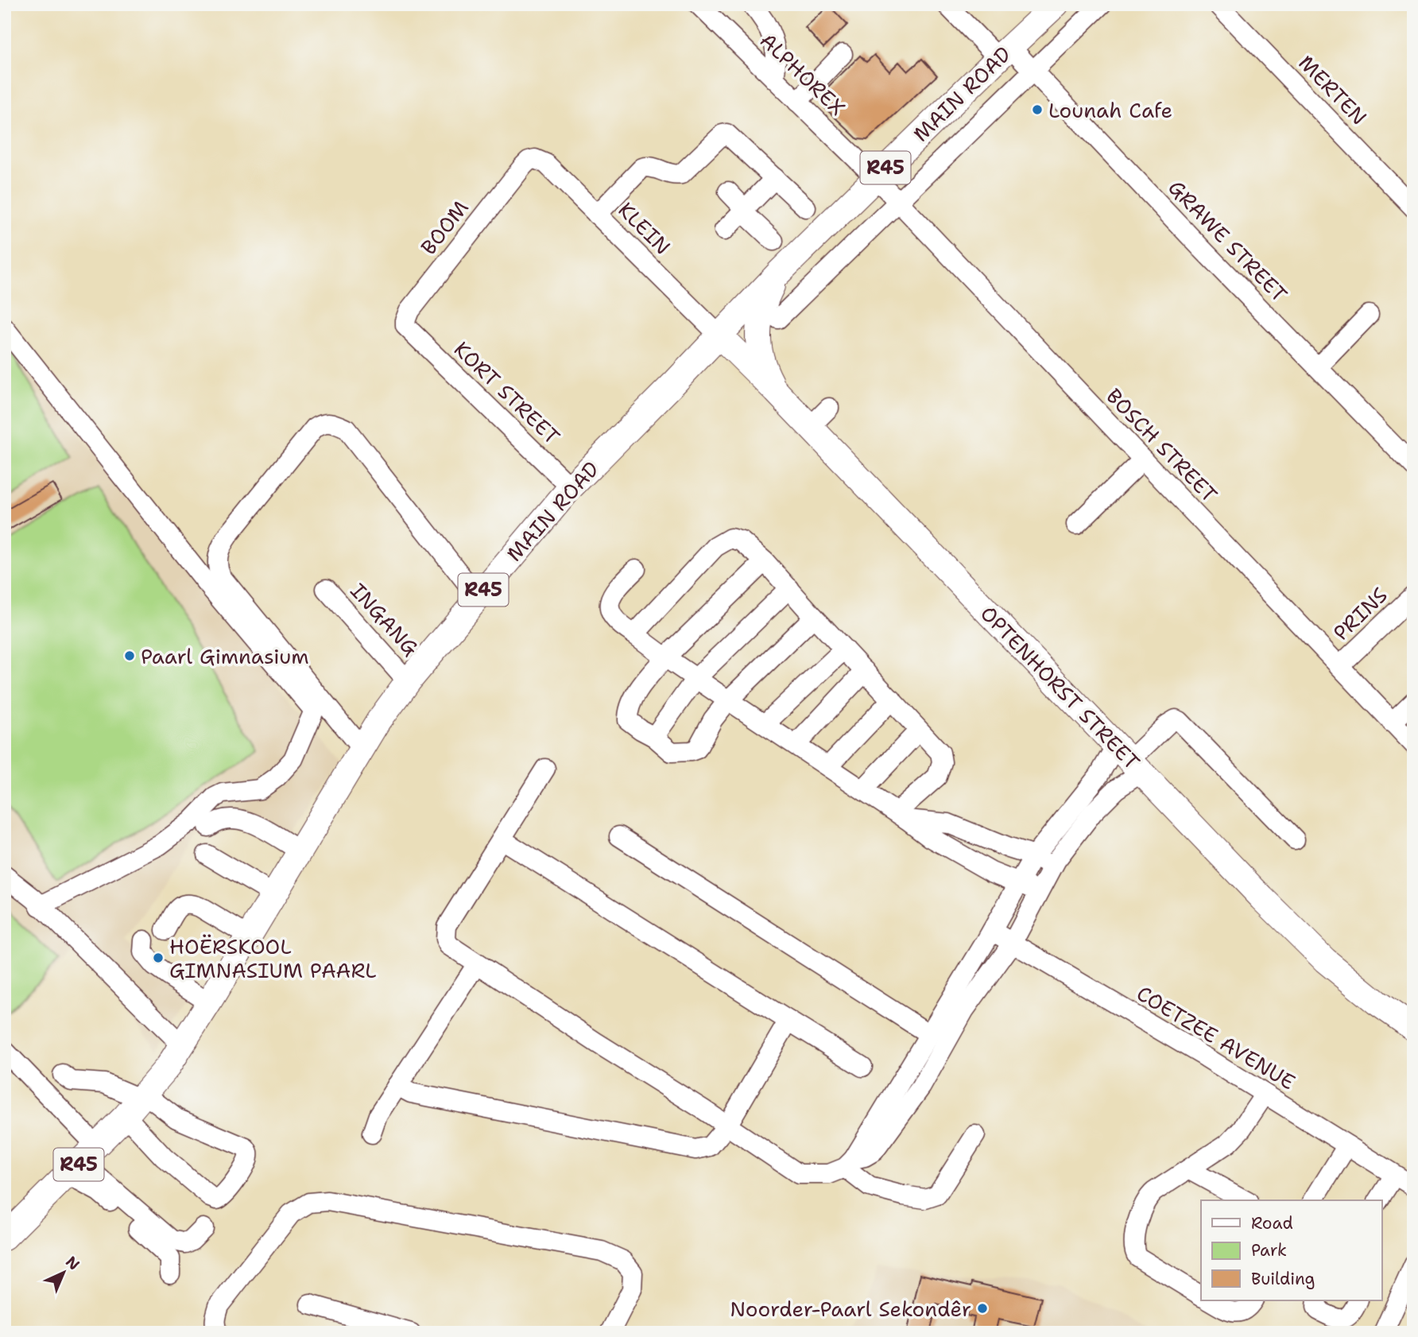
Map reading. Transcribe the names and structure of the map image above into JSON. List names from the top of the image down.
{
  "streets": {
    "main road": ["MAIN ROAD", "R45", "OPTENHORST STREET"],
    "street": [
      "ALPHOREX",
      "MERTEN",
      "BOOM",
      "KLEIN",
      "GRAWE STREET",
      "KORT STREET",
      "BOSCH STREET",
      "PRINS",
      "INGANG",
      "COETZEE AVENUE"
    ]
  },
  "crossings": [
    ["ALPHOREX", "MAIN ROAD"],
    ["ALPHOREX", "BOSCH STREET"],
    ["MAIN ROAD", "KLEIN"],
    ["MAIN ROAD", "GRAWE STREET"],
    ["MAIN ROAD", "KORT STREET"],
    ["MAIN ROAD", "BOSCH STREET"],
    ["MAIN ROAD", "INGANG"],
    ["MAIN ROAD", "OPTENHORST STREET"],
    ["BOOM", "KLEIN"],
    ["BOOM", "KORT STREET"],
    ["KLEIN", "OPTENHORST STREET"],
    ["BOSCH STREET", "PRINS"]
  ],
  "places": [
    "Lounah Cafe",
    "Paarl Gimnasium",
    "HOËRSKOOL GIMNASIUM PAARL",
    "Noorder-Paarl Sekondêr"
  ],
  "legend": ["Road", "Park", "Building"],
  "north": "top right"
}
